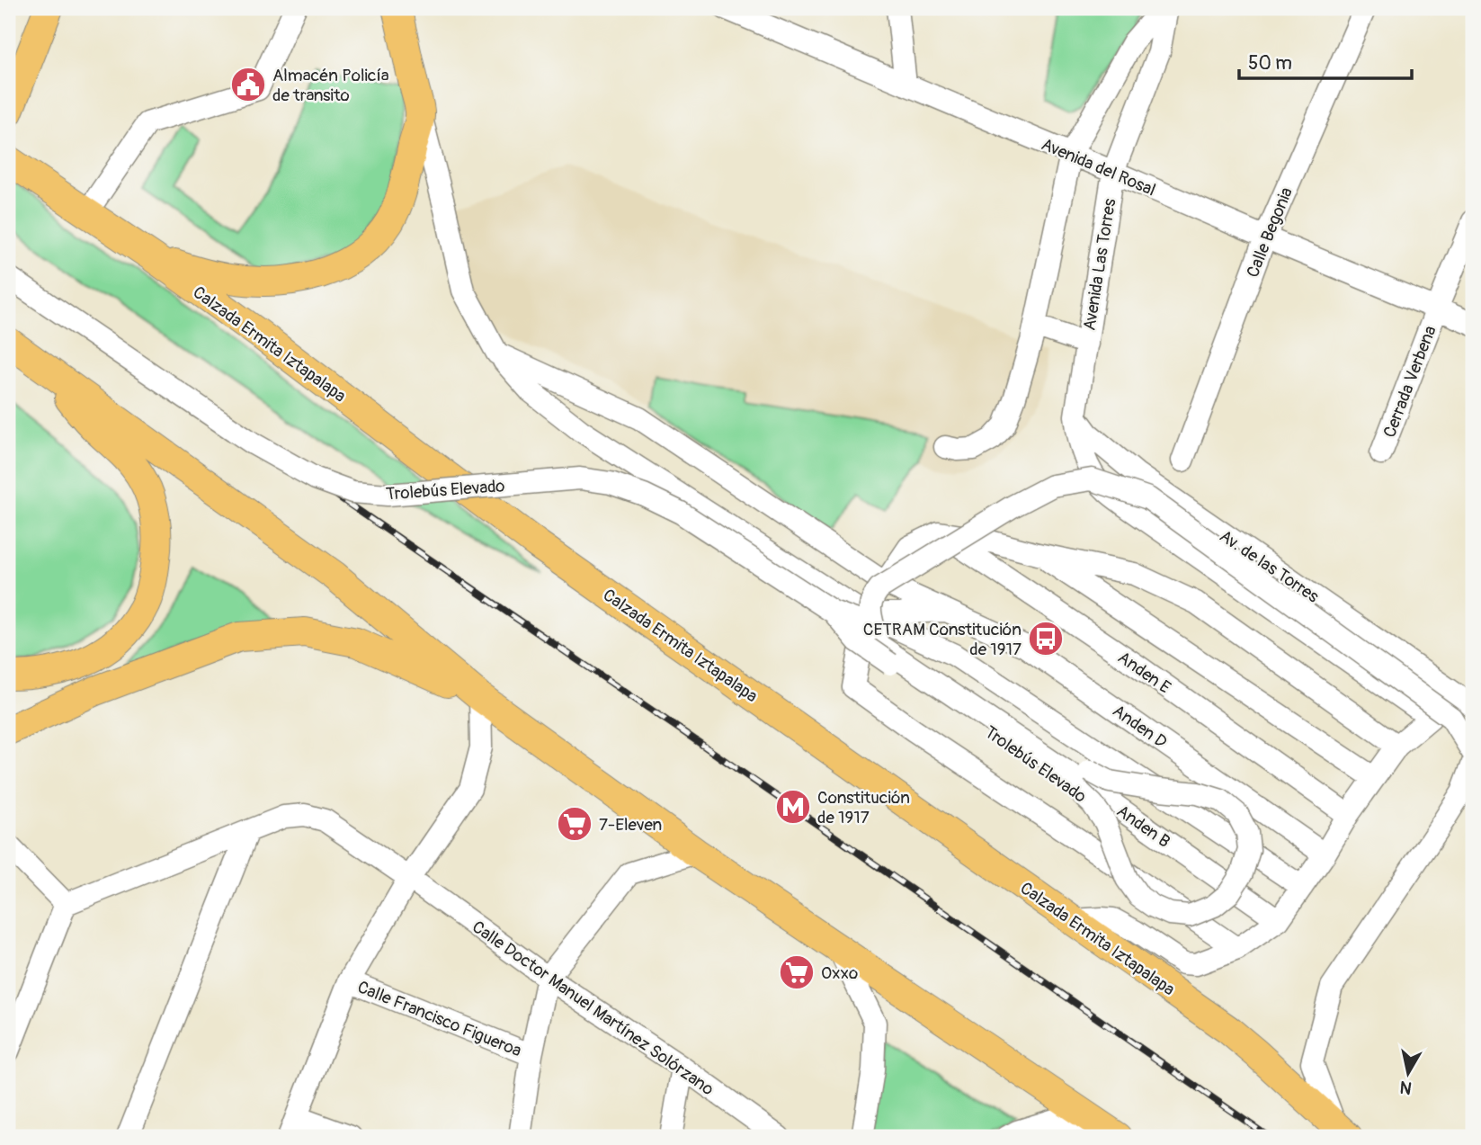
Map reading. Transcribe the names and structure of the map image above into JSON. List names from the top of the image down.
{
  "streets": {
    "main road": ["Calzada Ermita Iztapalapa"],
    "street": [
      "Avenida del Rosal",
      "Calle Begonia",
      "Avenida Las Torres",
      "Cerrada Verbena",
      "Trolebús Elevado",
      "Av. de las Torres",
      "Anden E",
      "Anden D",
      "Anden B",
      "Calle Doctor Manuel Martínez Solórzano",
      "Calle Francisco Figueroa"
    ]
  },
  "crossings": [
    ["Avenida del Rosal", "Calle Begonia"],
    ["Avenida del Rosal", "Avenida Las Torres"],
    ["Avenida del Rosal", "Cerrada Verbena"],
    ["Avenida Las Torres", "Av. de las Torres"],
    ["Trolebús Elevado", "Anden B"]
  ],
  "places": {
    "public building": ["Almacén Policía de transito"],
    "bus stop": ["CETRAM Constitución de 1917"],
    "metro station": ["Constitución de 1917"],
    "supermarket": ["7-Eleven", "Oxxo"]
  },
  "scale_bar": "50 m",
  "north": "bottom"
}
